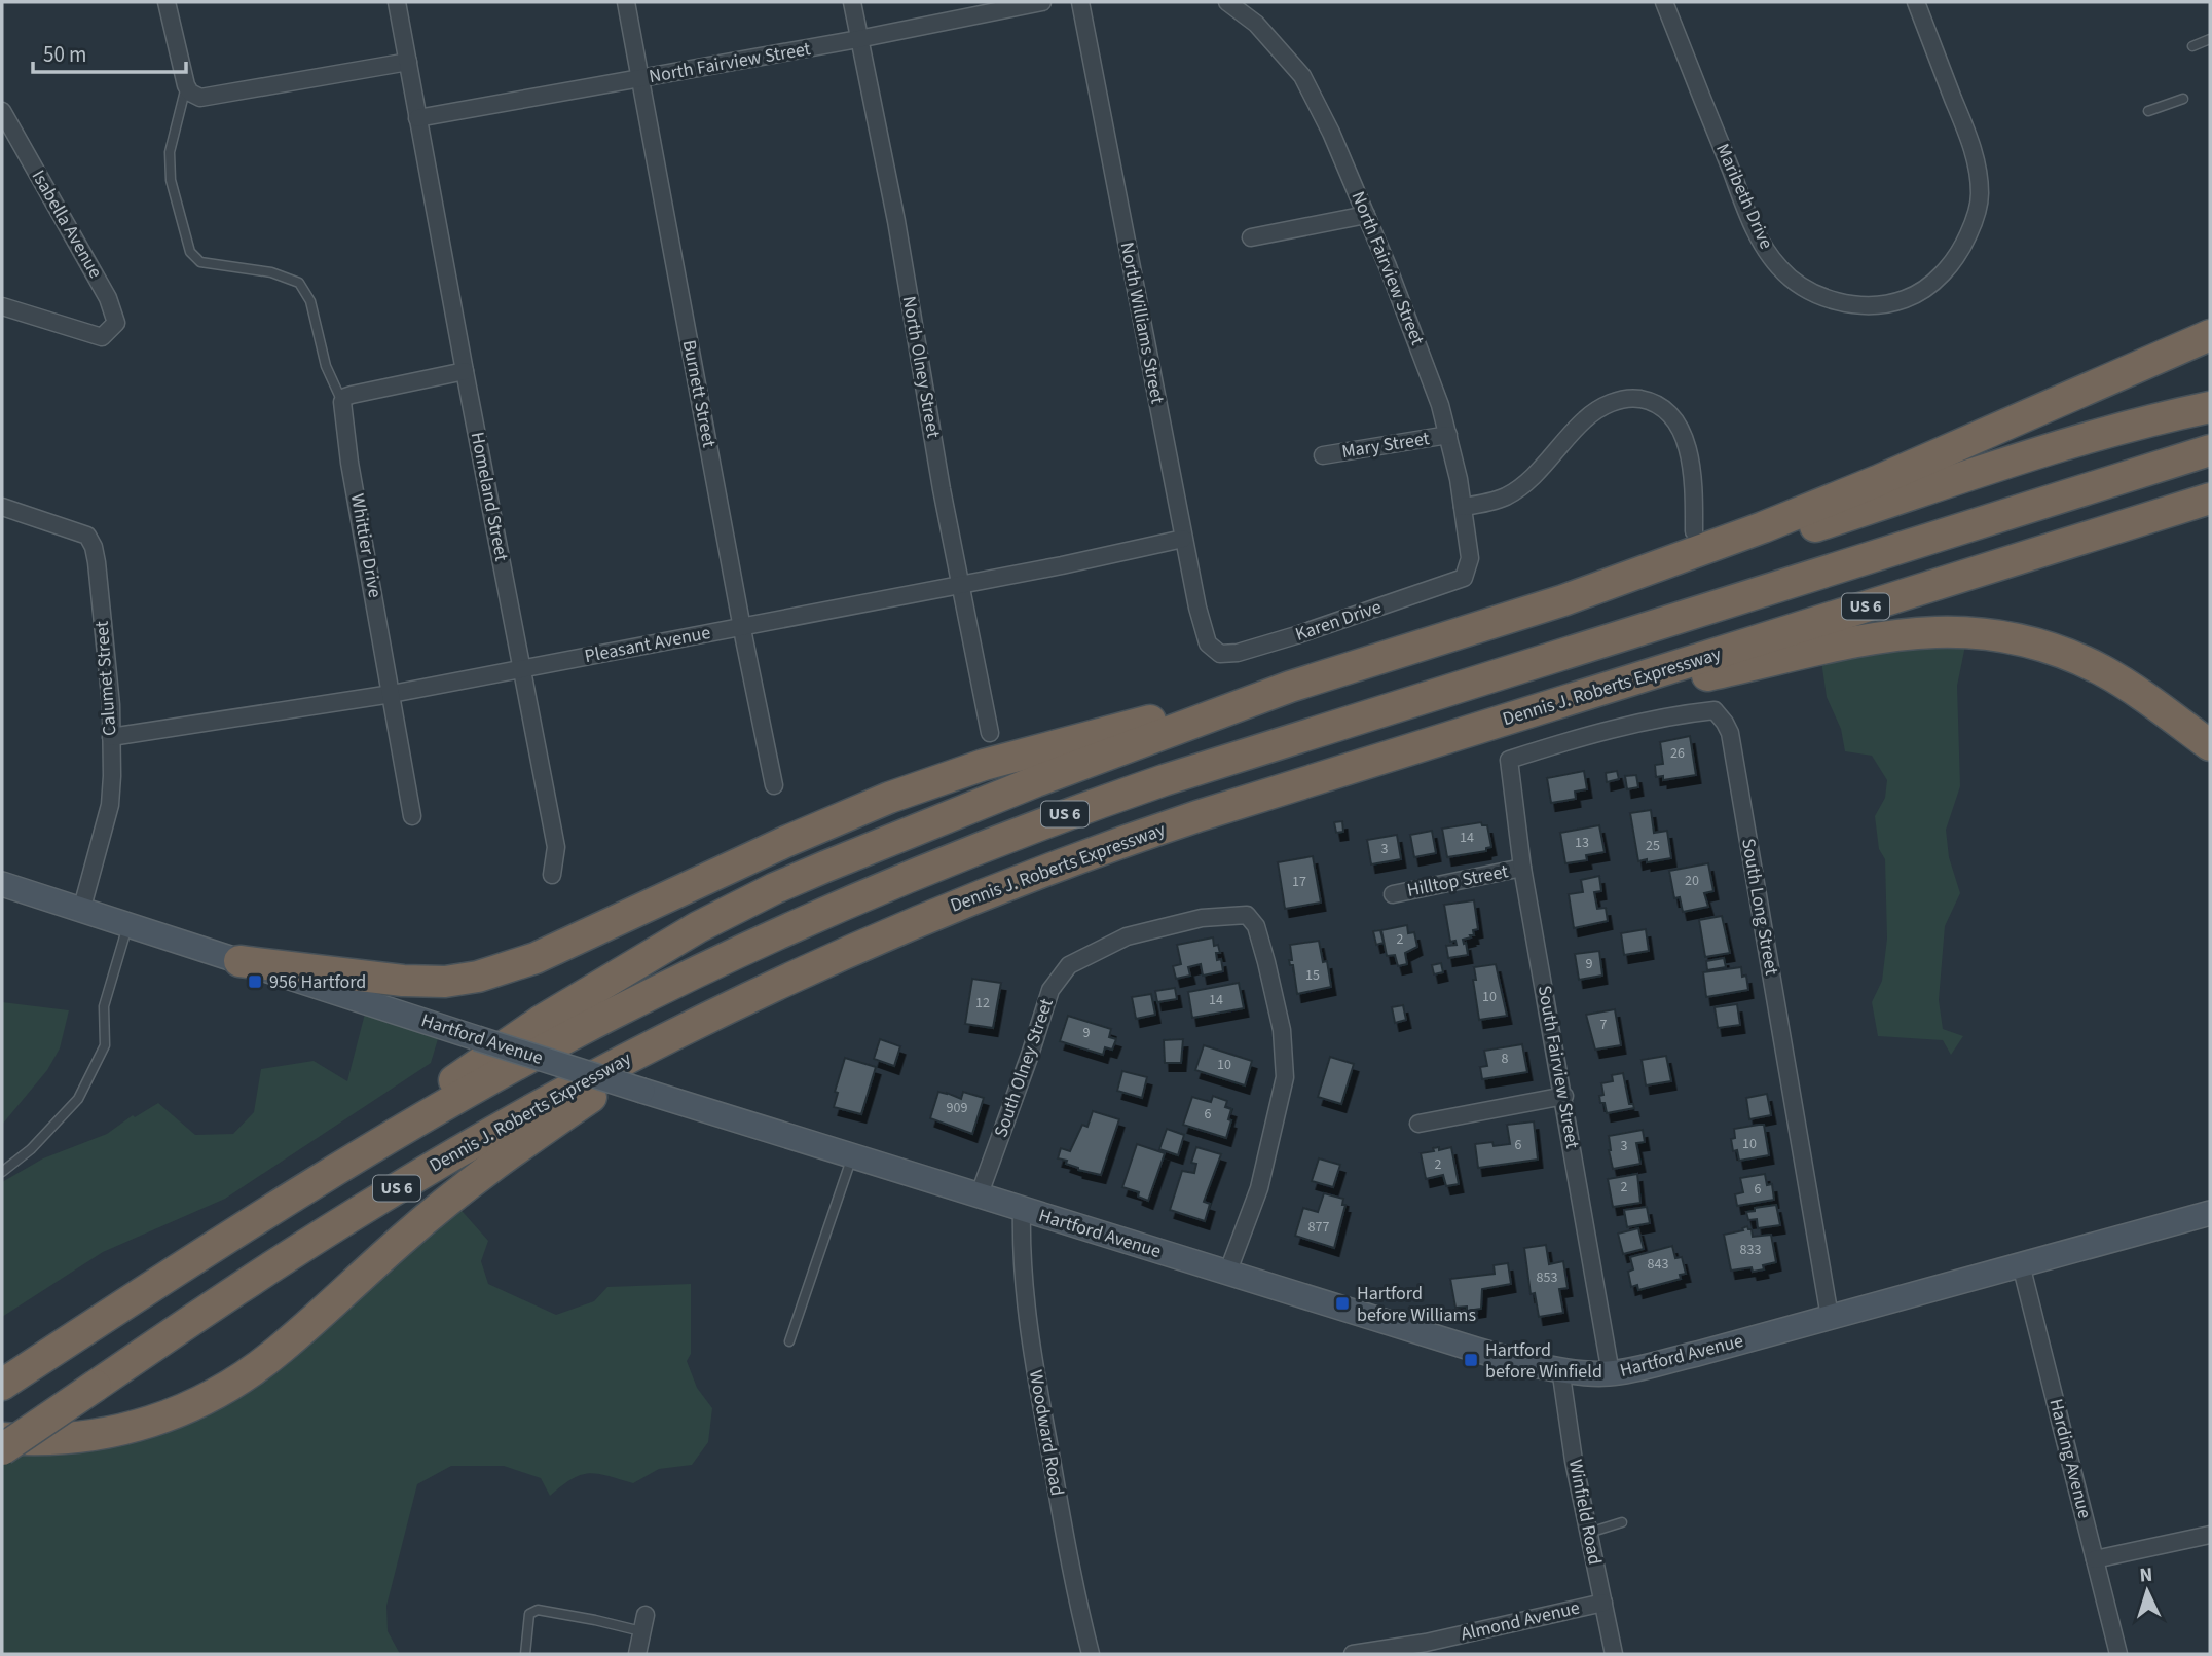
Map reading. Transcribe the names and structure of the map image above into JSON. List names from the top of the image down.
{
  "streets": {
    "highway": ["US 6", "Dennis J. Roberts Expressway"],
    "main road": ["Hartford Avenue"],
    "street": [
      "North Fairview Street",
      "Maribeth Drive",
      "Isabella Avenue",
      "North Williams Street",
      "North Olney Street",
      "Burnett Street",
      "Mary Street",
      "Homeland Street",
      "Whittier Drive",
      "Karen Drive",
      "Pleasant Avenue",
      "Calumet Street",
      "Hilltop Street",
      "South Long Street",
      "South Fairview Street",
      "South Olney Street",
      "Woodward Road",
      "Harding Avenue",
      "Winfield Road",
      "Almond Avenue"
    ]
  },
  "crossings": [
    ["North Fairview Street", "North Olney Street"],
    ["North Fairview Street", "Burnett Street"],
    ["North Fairview Street", "Mary Street"],
    ["North Fairview Street", "Homeland Street"],
    ["North Fairview Street", "Karen Drive"],
    ["North Williams Street", "Karen Drive"],
    ["North Williams Street", "Pleasant Avenue"],
    ["North Olney Street", "Pleasant Avenue"],
    ["Burnett Street", "Pleasant Avenue"],
    ["Homeland Street", "Pleasant Avenue"],
    ["Whittier Drive", "Pleasant Avenue"],
    ["Pleasant Avenue", "Calumet Street"],
    ["Calumet Street", "Hartford Avenue"],
    ["Hilltop Street", "South Fairview Street"],
    ["South Long Street", "Hartford Avenue"],
    ["South Long Street", "South Fairview Street"],
    ["Hartford Avenue", "South Fairview Street"],
    ["Hartford Avenue", "South Olney Street"],
    ["Hartford Avenue", "Woodward Road"],
    ["Hartford Avenue", "Harding Avenue"],
    ["Hartford Avenue", "Winfield Road"],
    ["Winfield Road", "Almond Avenue"]
  ],
  "places": {
    "transit": ["956 Hartford", "Hartford before Williams", "Hartford before Winfield"]
  },
  "house_numbers": [
    "26",
    "14",
    "13",
    "25",
    "3",
    "20",
    "17",
    "2",
    "9",
    "15",
    "10",
    "14",
    "12",
    "7",
    "9",
    "8",
    "10",
    "909",
    "6",
    "10",
    "6",
    "3",
    "2",
    "2",
    "6",
    "877",
    "833",
    "843",
    "853"
  ],
  "scale_bar": "50 m",
  "north": "top"
}
